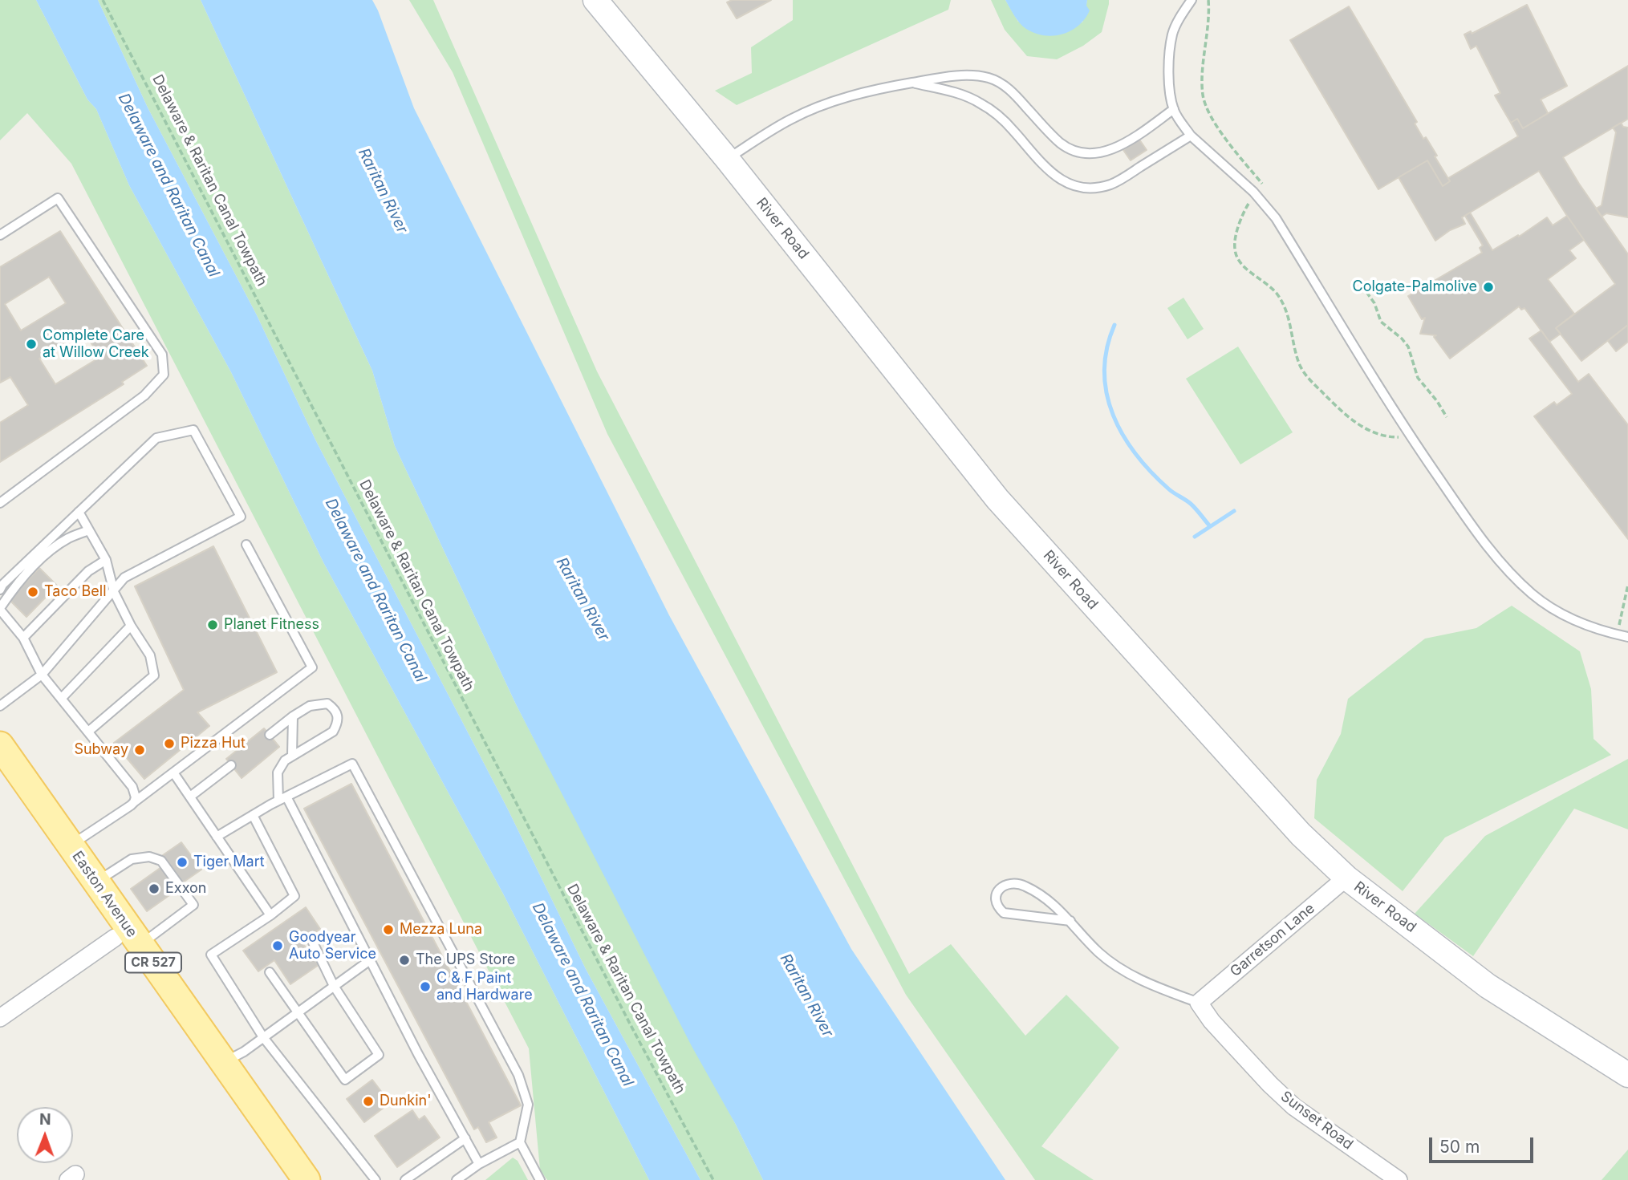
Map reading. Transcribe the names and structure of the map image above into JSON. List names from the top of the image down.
{
  "streets": {
    "main road": ["River Road", "Easton Avenue", "CR 527"],
    "street": ["Garretson Lane", "Sunset Road"],
    "path": ["Delaware & Raritan Canal Towpath"]
  },
  "crossings": [
    ["River Road", "Garretson Lane"],
    ["Garretson Lane", "Sunset Road"]
  ],
  "water": ["Delaware and Raritan Canal", "Raritan River"],
  "places": [
    "Colgate-Palmolive",
    "Complete Care at Willow Creek",
    "Taco Bell",
    "Planet Fitness",
    "Pizza Hut",
    "Subway",
    "Tiger Mart",
    "Exxon",
    "Mezza Luna",
    "Goodyear Auto Service",
    "The UPS Store",
    "C & F Paint and Hardware",
    "Dunkin'"
  ],
  "scale_bar": "50 m",
  "north": "top"
}
